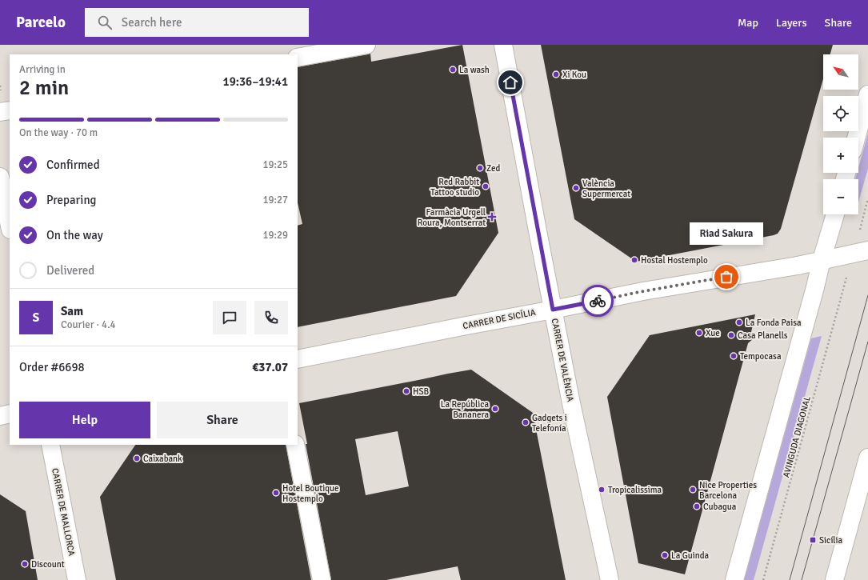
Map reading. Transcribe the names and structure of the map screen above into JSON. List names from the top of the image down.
{
  "streets": {
    "street": ["CARRER DE SICÍLIA", "CARRER DE VALÈNCIA", "CARRER DE MALLORCA"],
    "path": ["AVINGUDA DIAGONAL"]
  },
  "crossings": [
    ["CARRER DE SICÍLIA", "CARRER DE VALÈNCIA"]
  ],
  "places": {
    "other": [
      "La wash",
      "Xi Kou",
      "Zed",
      "Red Rabbit Tattoo studio",
      "València Supermercat",
      "Hostal Hostemplo",
      "Riad Sakura",
      "La Fonda Paisa",
      "Xue",
      "Casa Planells",
      "Tempocasa",
      "HSB",
      "La República Bananera",
      "Gadgets i Telefonía",
      "Caixabank",
      "Tropicalissima",
      "Nice Properties Barcelona",
      "Hotel Boutique Hostemplo",
      "Cubagua",
      "La Guinda",
      "Discount"
    ],
    "health": ["Farmàcia Urgell Roura, Montserrat"],
    "transit": ["Sicília"]
  },
  "north": "top left",
  "page": {
    "header": "Parcelo",
    "search": "Search here",
    "nav": ["Map", "Layers", "Share"],
    "map_buttons": ["+", "−"],
    "heading": ["2 min", "Arriving in", "19:36–19:41"],
    "panel": [
      "Sam",
      "Courier · 4.4",
      "Order #6698",
      "€37.07"
    ],
    "bar": "On the way · 70 m",
    "list": [
      ["Confirmed", "19:25"],
      ["Preparing", "19:27"],
      ["On the way", "19:29"],
      "Delivered"
    ],
    "bubble": "Riad Sakura",
    "round": "S",
    "buttons": ["Help", "Share"]
  }
}
